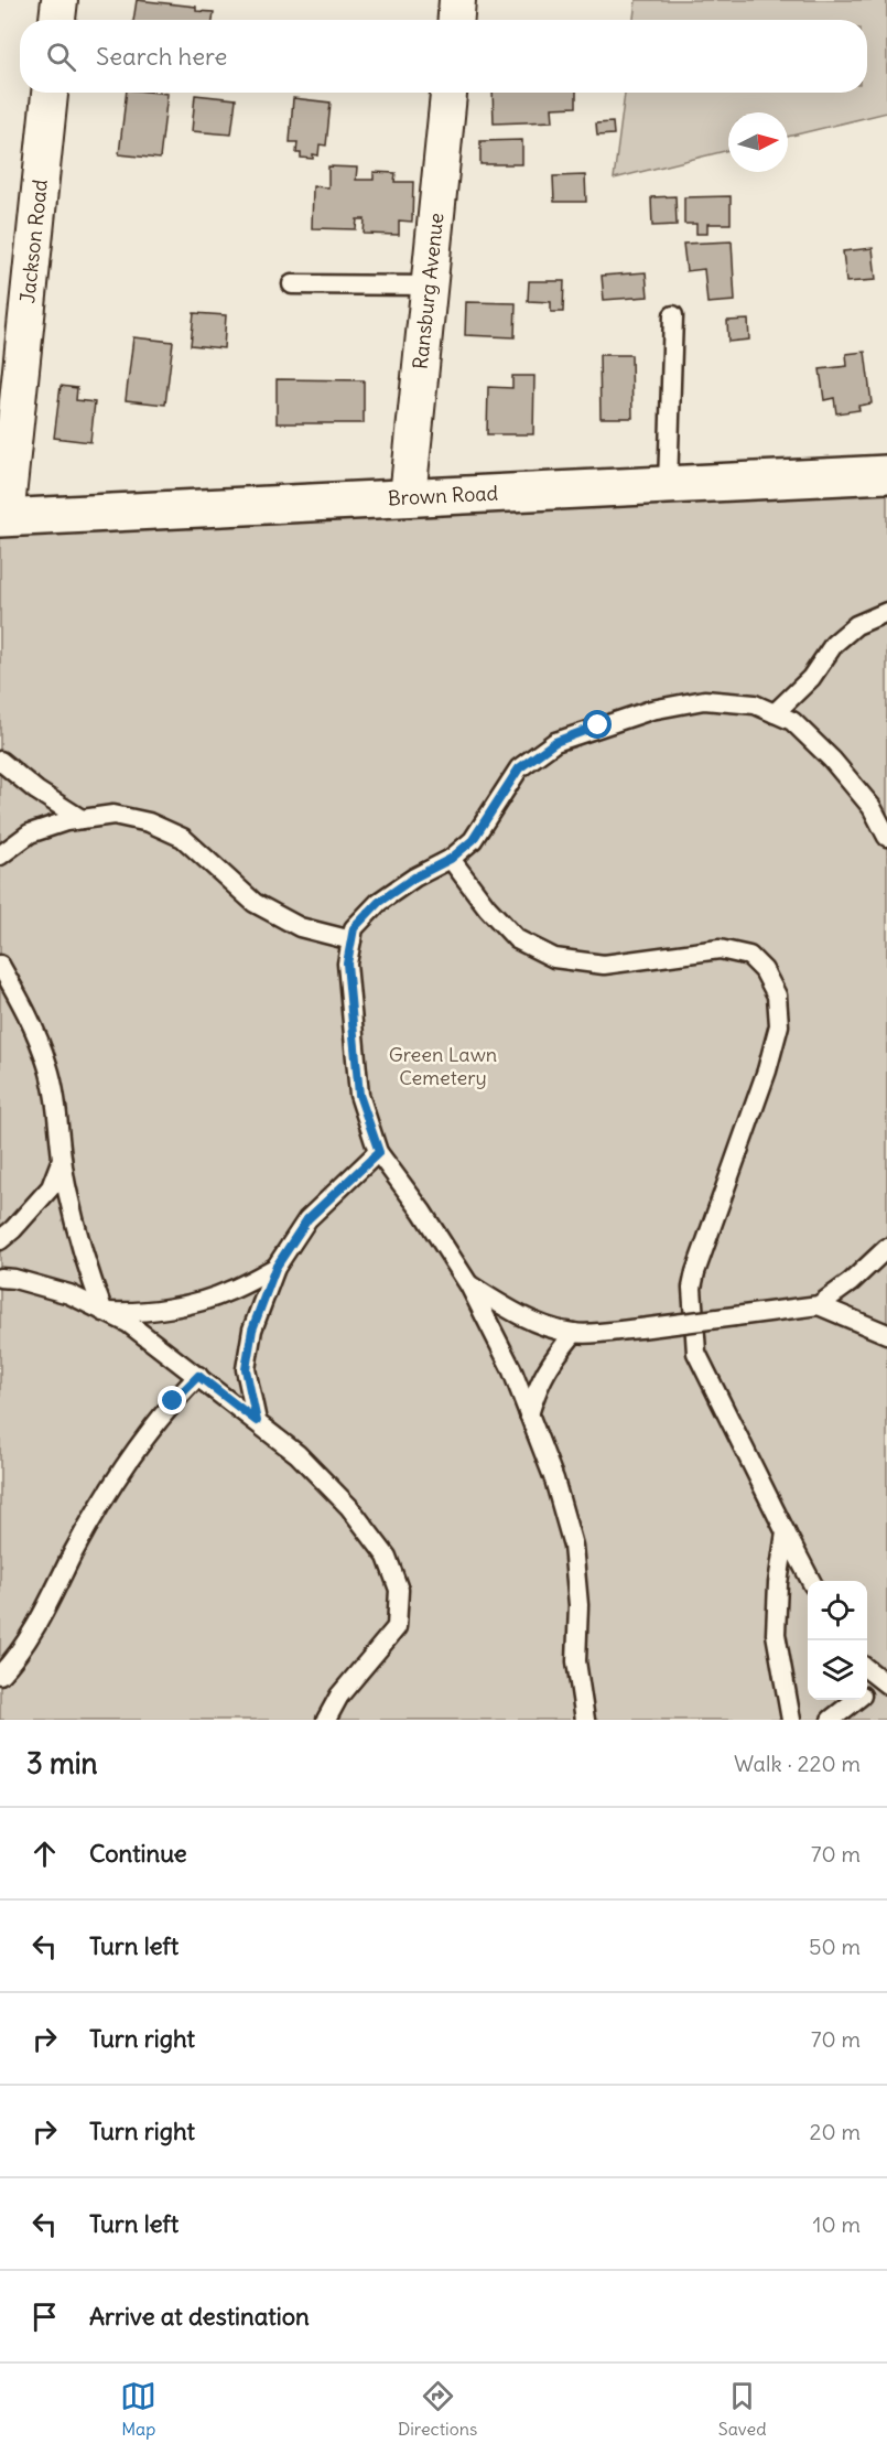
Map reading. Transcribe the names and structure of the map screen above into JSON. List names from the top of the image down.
{
  "streets": {
    "main road": ["Brown Road"],
    "street": ["Jackson Road", "Ransburg Avenue"]
  },
  "crossings": [
    ["Jackson Road", "Brown Road"],
    ["Ransburg Avenue", "Brown Road"]
  ],
  "parks": ["Green Lawn Cemetery"],
  "north": "right",
  "page": {
    "search": "Search here",
    "heading": ["3 min", "Walk · 220 m"],
    "list": [
      ["Continue", "70 m"],
      ["Turn left", "50 m"],
      ["Turn right", "70 m"],
      ["Turn right", "20 m"],
      ["Turn left", "10 m"],
      "Arrive at destination"
    ],
    "nav": ["Map", "Directions", "Saved"]
  }
}
